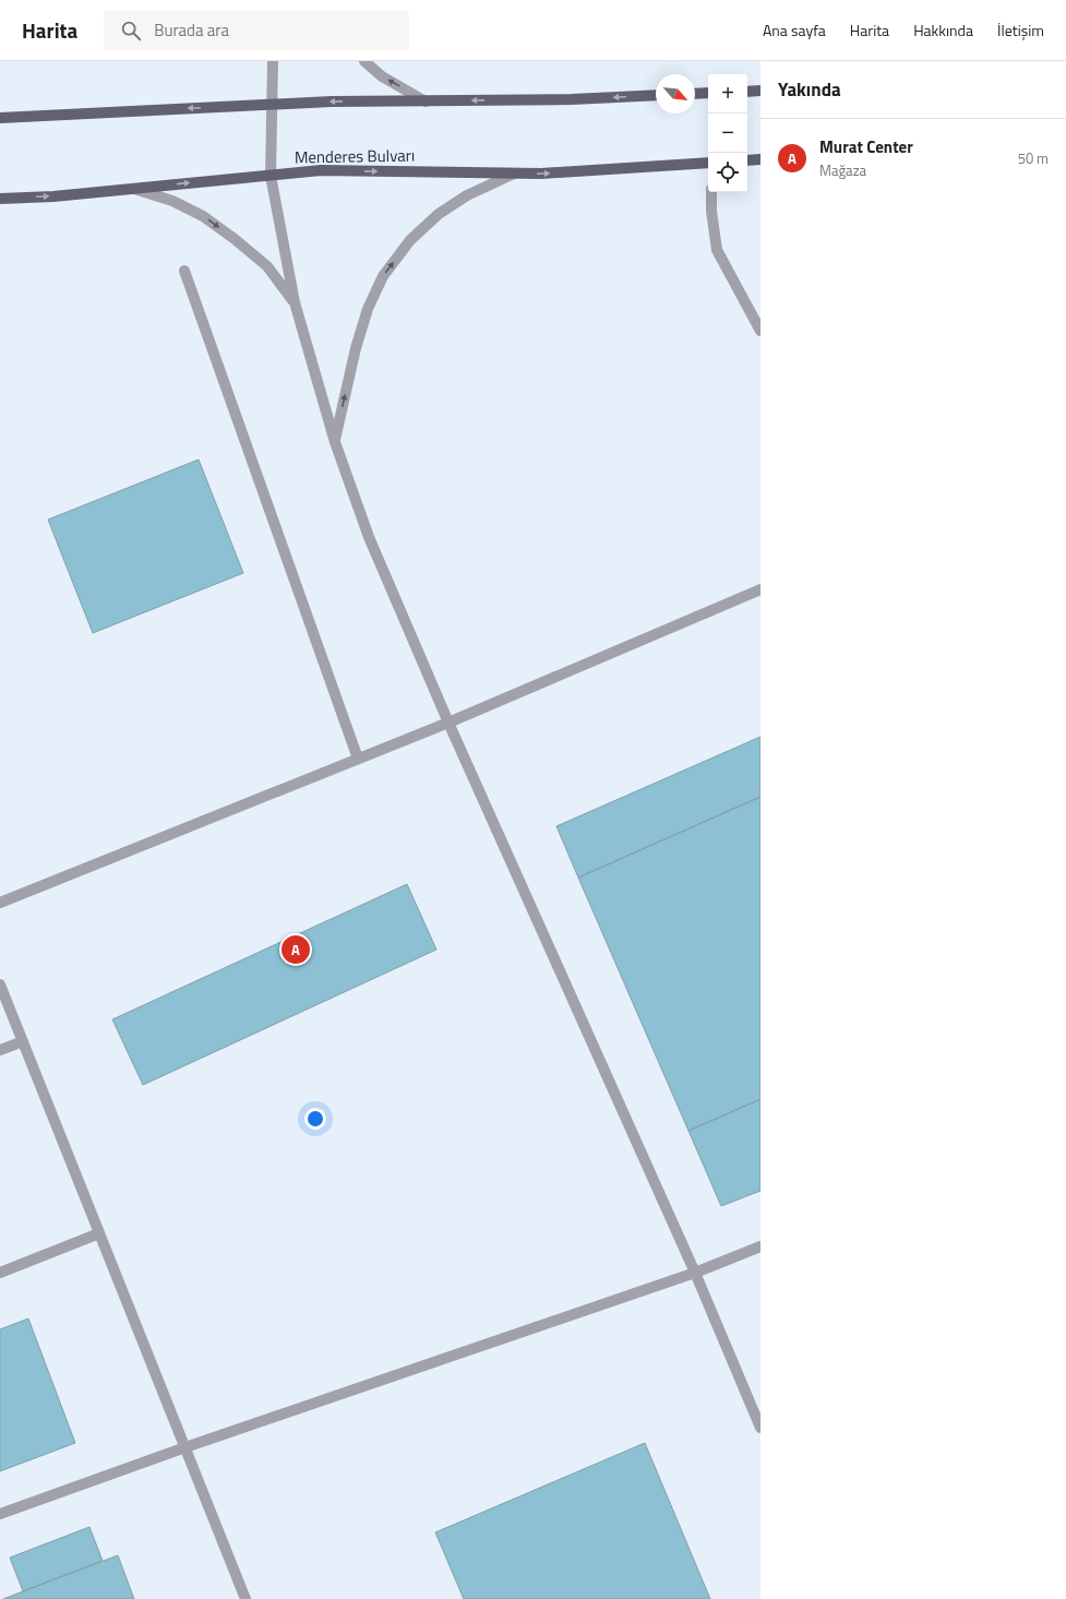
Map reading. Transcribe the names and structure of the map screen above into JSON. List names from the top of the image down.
{
  "streets": {
    "main road": ["Menderes Bulvarı"]
  },
  "north": "bottom right",
  "page": {
    "header": "Harita",
    "search": "Burada ara",
    "nav": [
      "Ana sayfa",
      "Harita",
      "Hakkında",
      "İletişim"
    ],
    "heading": "Yakında",
    "map_buttons": ["+", "−"],
    "list": [
      {
        "mark": "A",
        "name": "Murat Center",
        "note": "Mağaza",
        "value": "50 m"
      }
    ],
    "pins": "A"
  }
}
